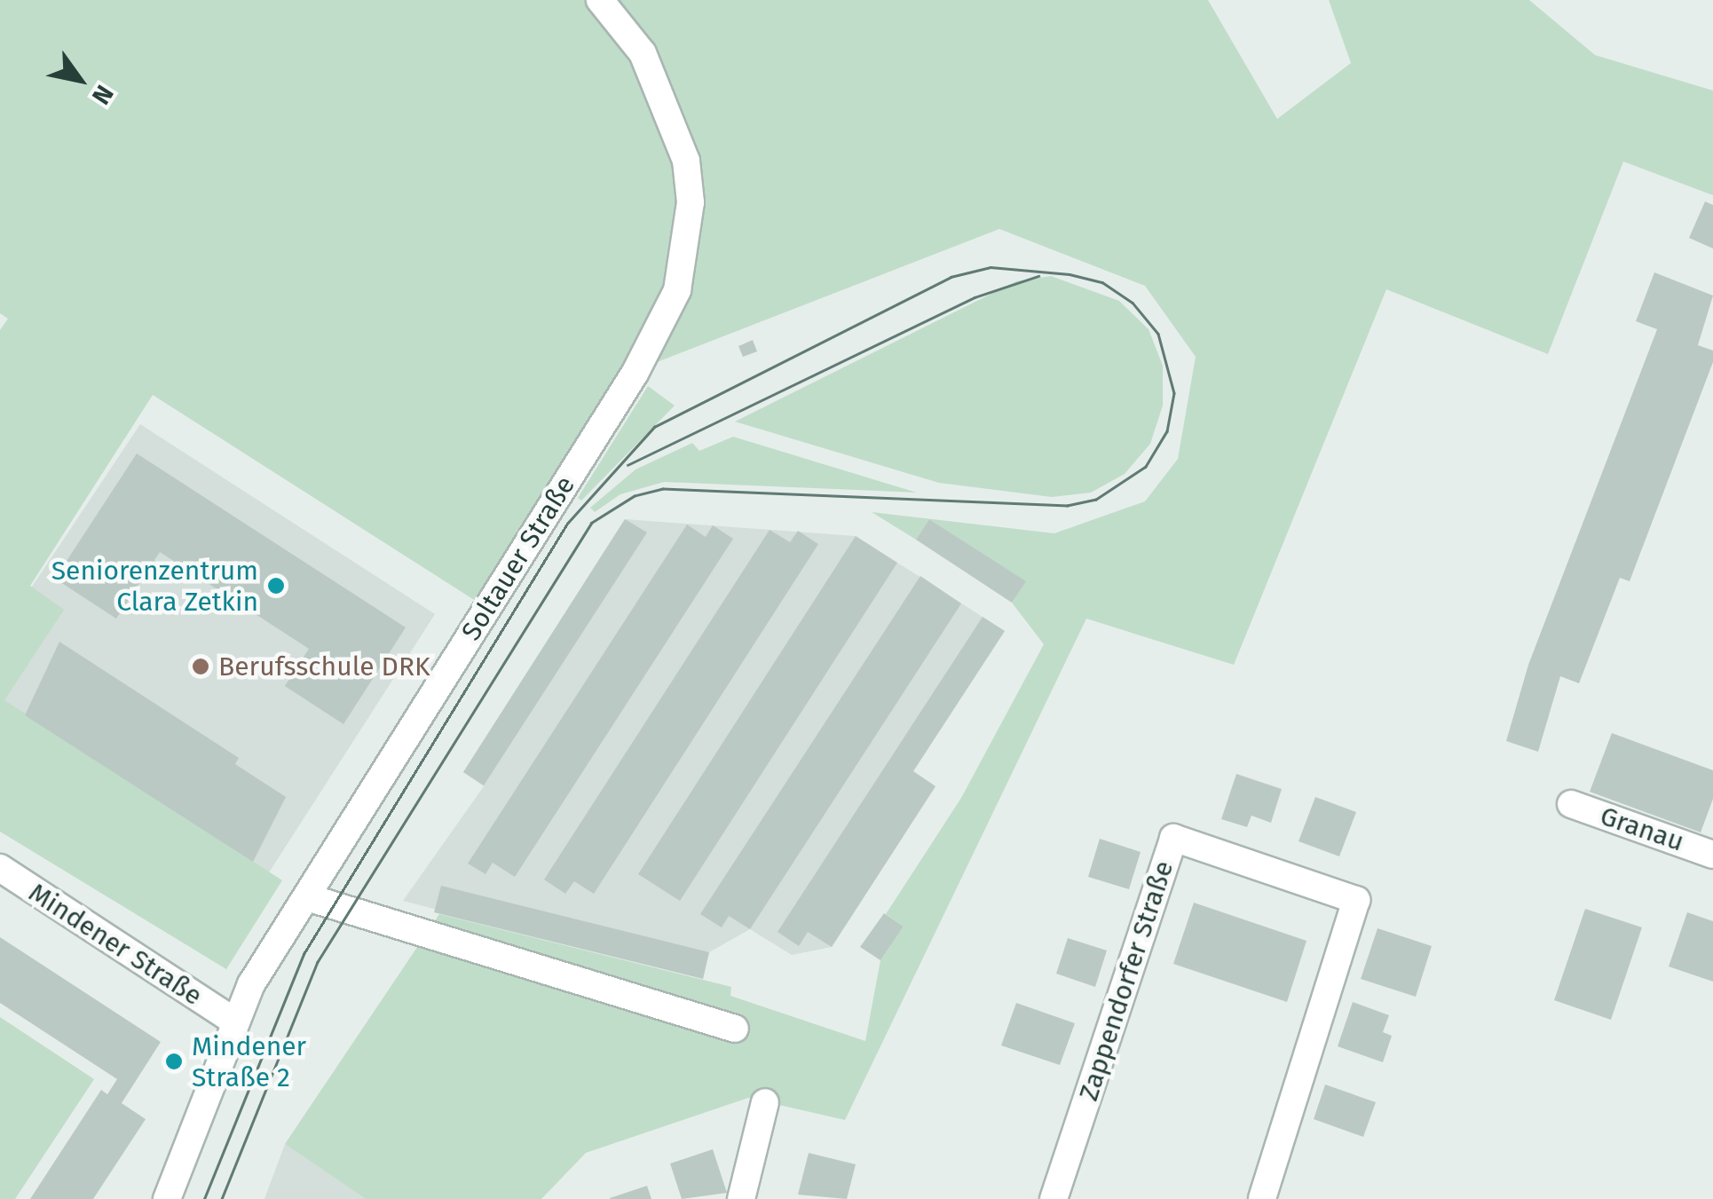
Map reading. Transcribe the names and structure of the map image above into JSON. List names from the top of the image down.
{
  "streets": {
    "street": [
      "Soltauer Straße",
      "Granau",
      "Mindener Straße",
      "Zappendorfer Straße"
    ]
  },
  "crossings": [
    ["Soltauer Straße", "Mindener Straße"]
  ],
  "places": ["Seniorenzentrum Clara Zetkin", "Berufsschule DRK", "Mindener Straße 2"],
  "north": "bottom right"
}
